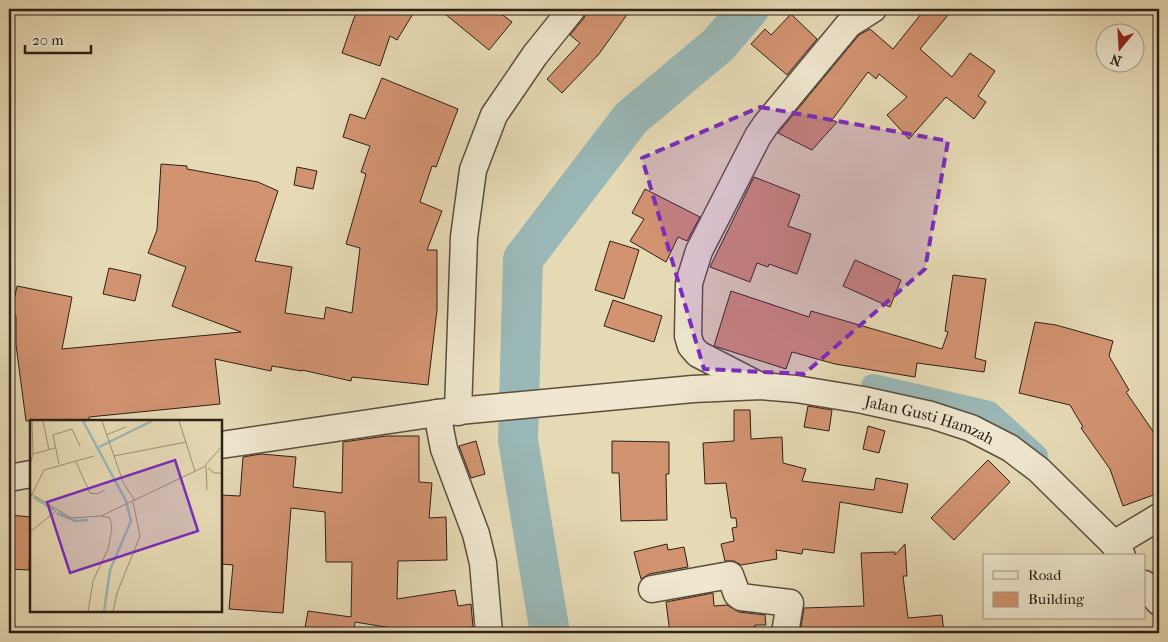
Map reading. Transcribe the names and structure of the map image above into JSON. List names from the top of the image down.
{
  "streets": {
    "street": ["Jalan Gusti Hamzah"]
  },
  "legend": ["Road", "Building"],
  "scale_bar": "20 m",
  "north": "bottom"
}
